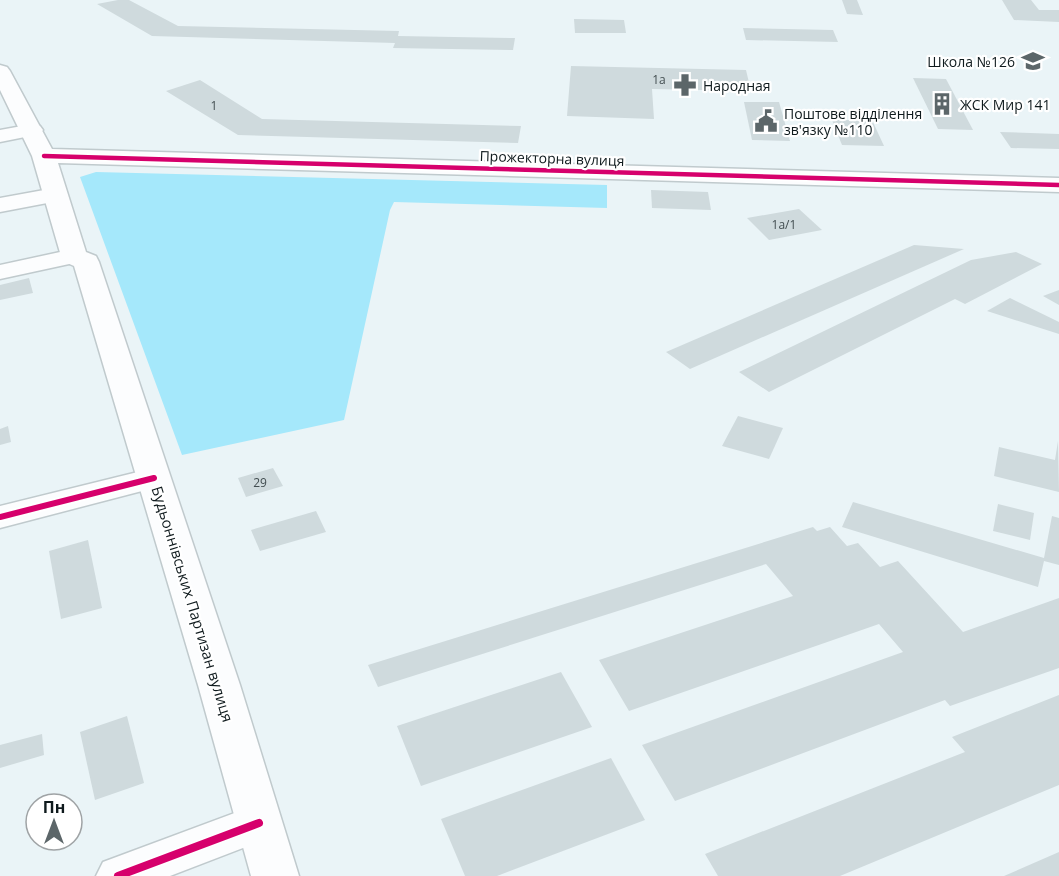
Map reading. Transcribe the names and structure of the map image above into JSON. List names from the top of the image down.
{
  "streets": {
    "main road": ["Прожекторна вулиця", "Будьоннівських Партизан вулиця"]
  },
  "crossings": [
    ["Прожекторна вулиця", "Будьоннівських Партизан вулиця"]
  ],
  "places": {
    "school or university": ["Школа №126"],
    "pharmacy": ["Народная"],
    "building": ["ЖСК Мир 141"],
    "public building": ["Поштове відділення зв'язку №110"]
  },
  "house_numbers": [
    "1а",
    "1",
    "1а/1",
    "29"
  ],
  "north": "top"
}
